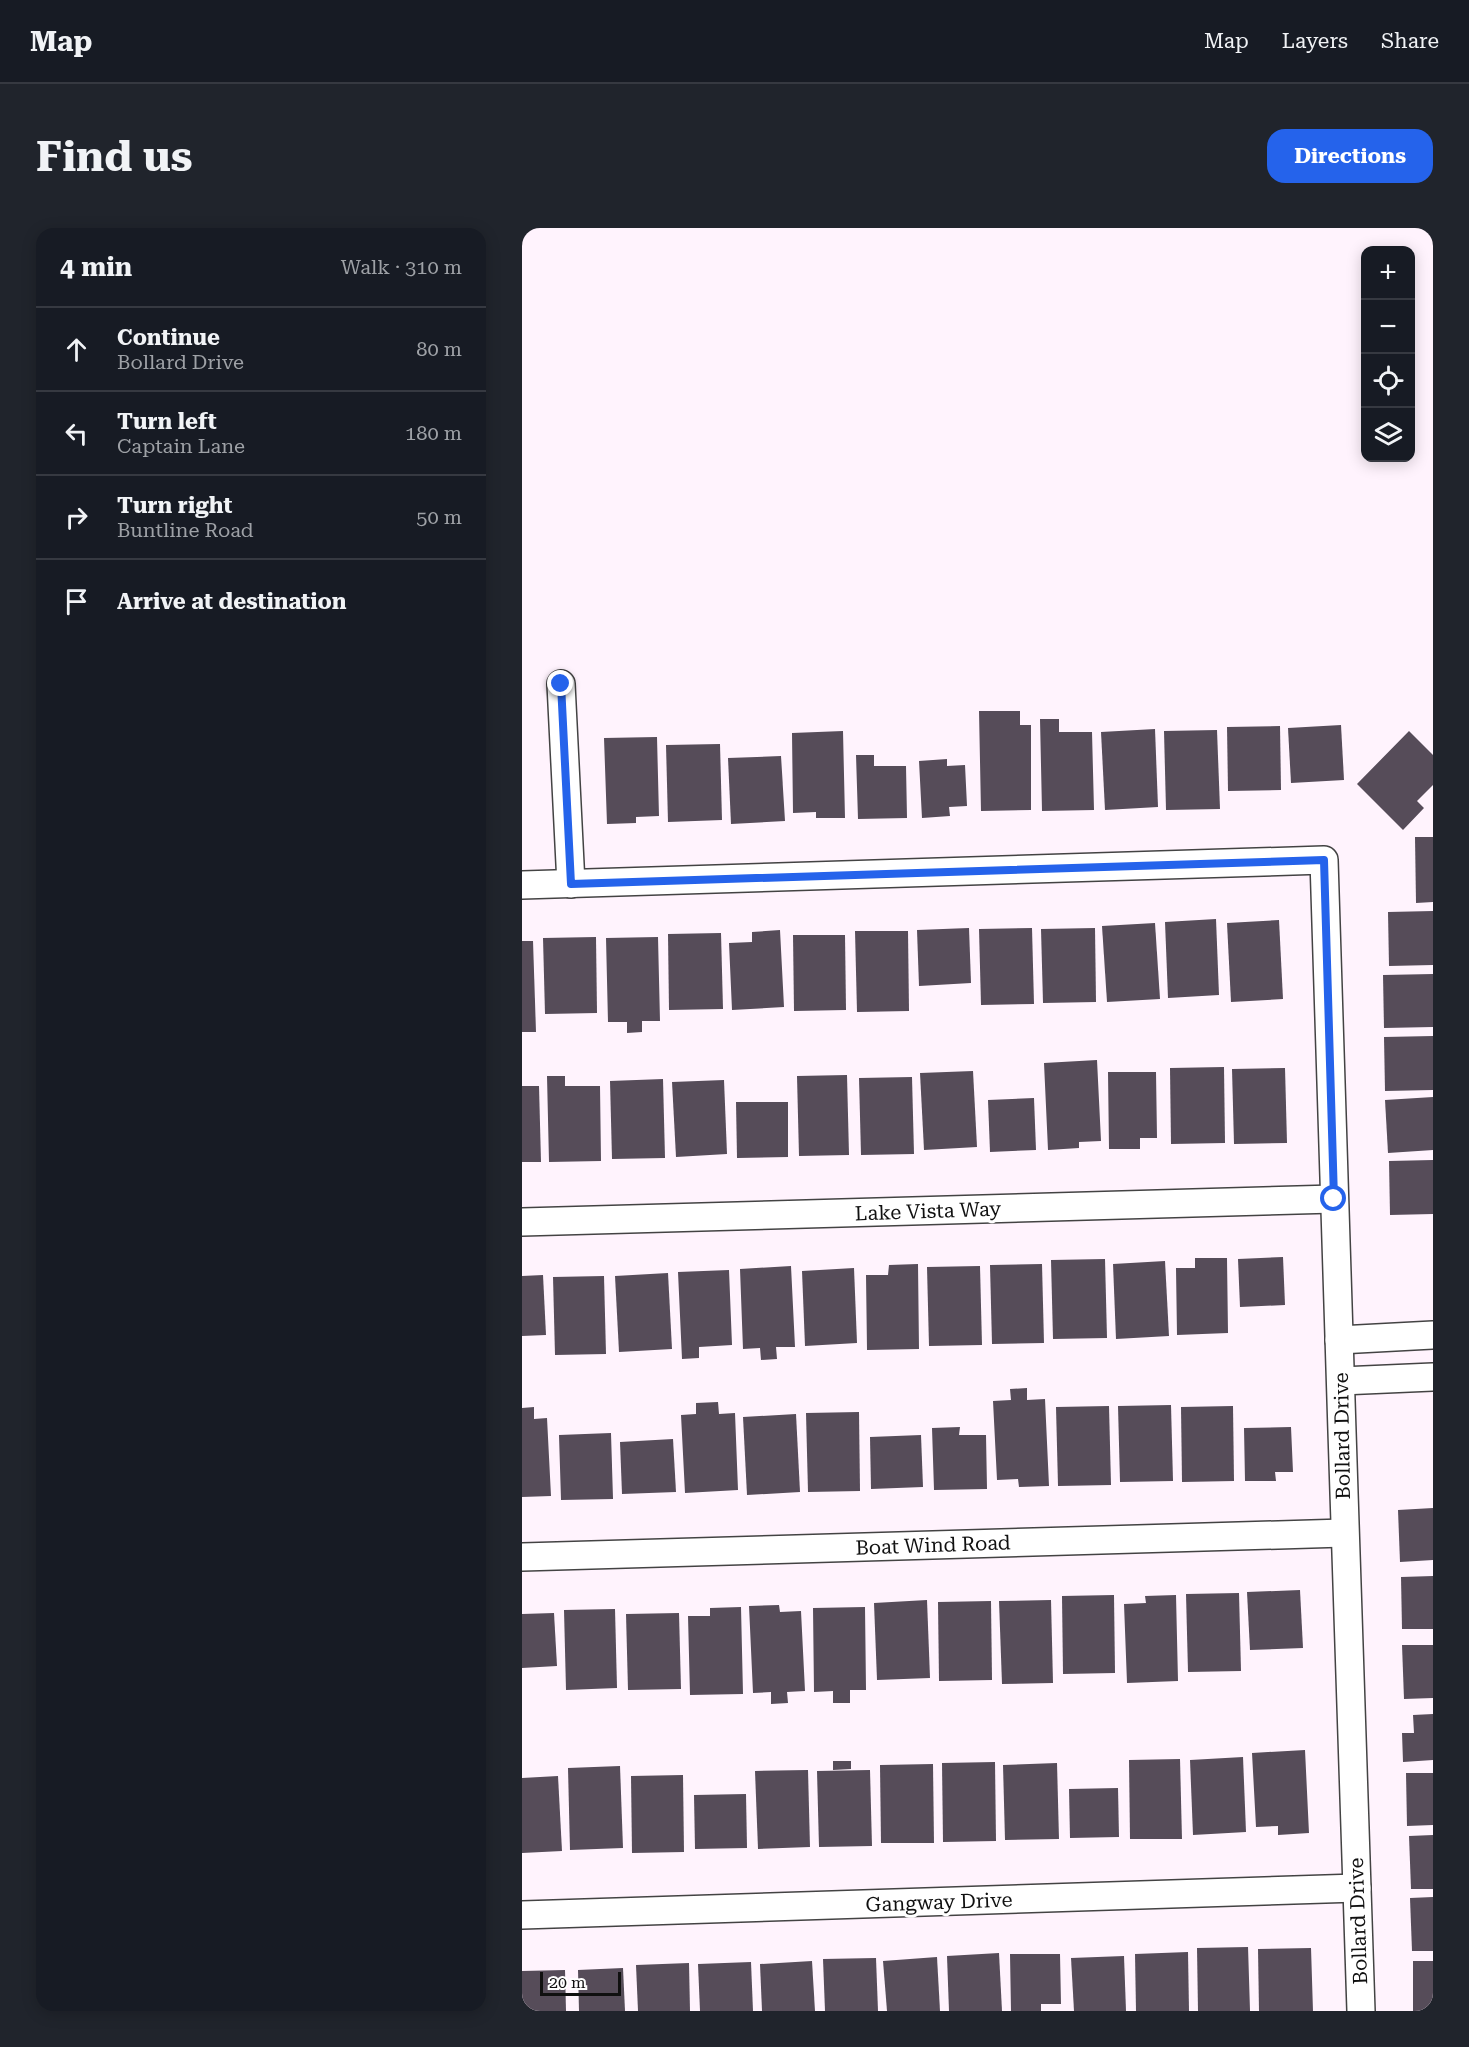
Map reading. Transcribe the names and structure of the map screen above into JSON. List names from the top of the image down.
{
  "streets": {
    "street": [
      "Lake Vista Way",
      "Bollard Drive",
      "Boat Wind Road",
      "Gangway Drive"
    ]
  },
  "crossings": [
    ["Lake Vista Way", "Bollard Drive"],
    ["Bollard Drive", "Boat Wind Road"],
    ["Bollard Drive", "Gangway Drive"]
  ],
  "scale_bar": "20 m",
  "page": {
    "header": "Map",
    "nav": ["Map", "Layers", "Share"],
    "buttons": "Directions",
    "title": "Find us",
    "heading": ["4 min", "Walk · 310 m"],
    "map_buttons": ["+", "−"],
    "list": [
      ["Continue", "Bollard Drive", "80 m"],
      ["Turn left", "Captain Lane", "180 m"],
      ["Turn right", "Buntline Road", "50 m"],
      "Arrive at destination"
    ],
    "scale": "20 m"
  }
}
